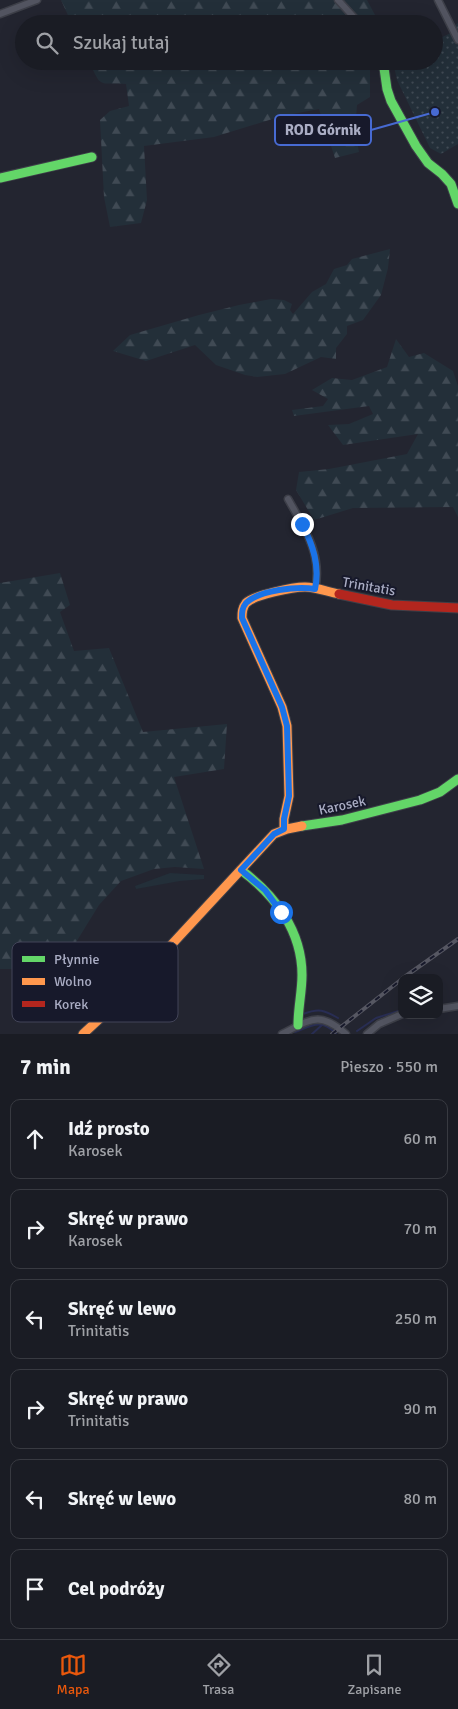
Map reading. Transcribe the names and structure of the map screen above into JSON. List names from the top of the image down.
{
  "streets": {
    "street": ["Trinitatis", "Karosek"]
  },
  "crossings": [
    ["Trinitatis", "Karosek"]
  ],
  "places": ["ROD Górnik"],
  "legend": ["Płynnie", "Wolno", "Korek"],
  "page": {
    "search": "Szukaj tutaj",
    "heading": ["7 min", "Pieszo · 550 m"],
    "list": [
      ["Idź prosto", "Karosek", "60 m"],
      ["Skręć w prawo", "Karosek", "70 m"],
      ["Skręć w lewo", "Trinitatis", "250 m"],
      ["Skręć w prawo", "Trinitatis", "90 m"],
      ["Skręć w lewo", "80 m"],
      "Cel podróży"
    ],
    "nav": ["Mapa", "Trasa", "Zapisane"]
  }
}
